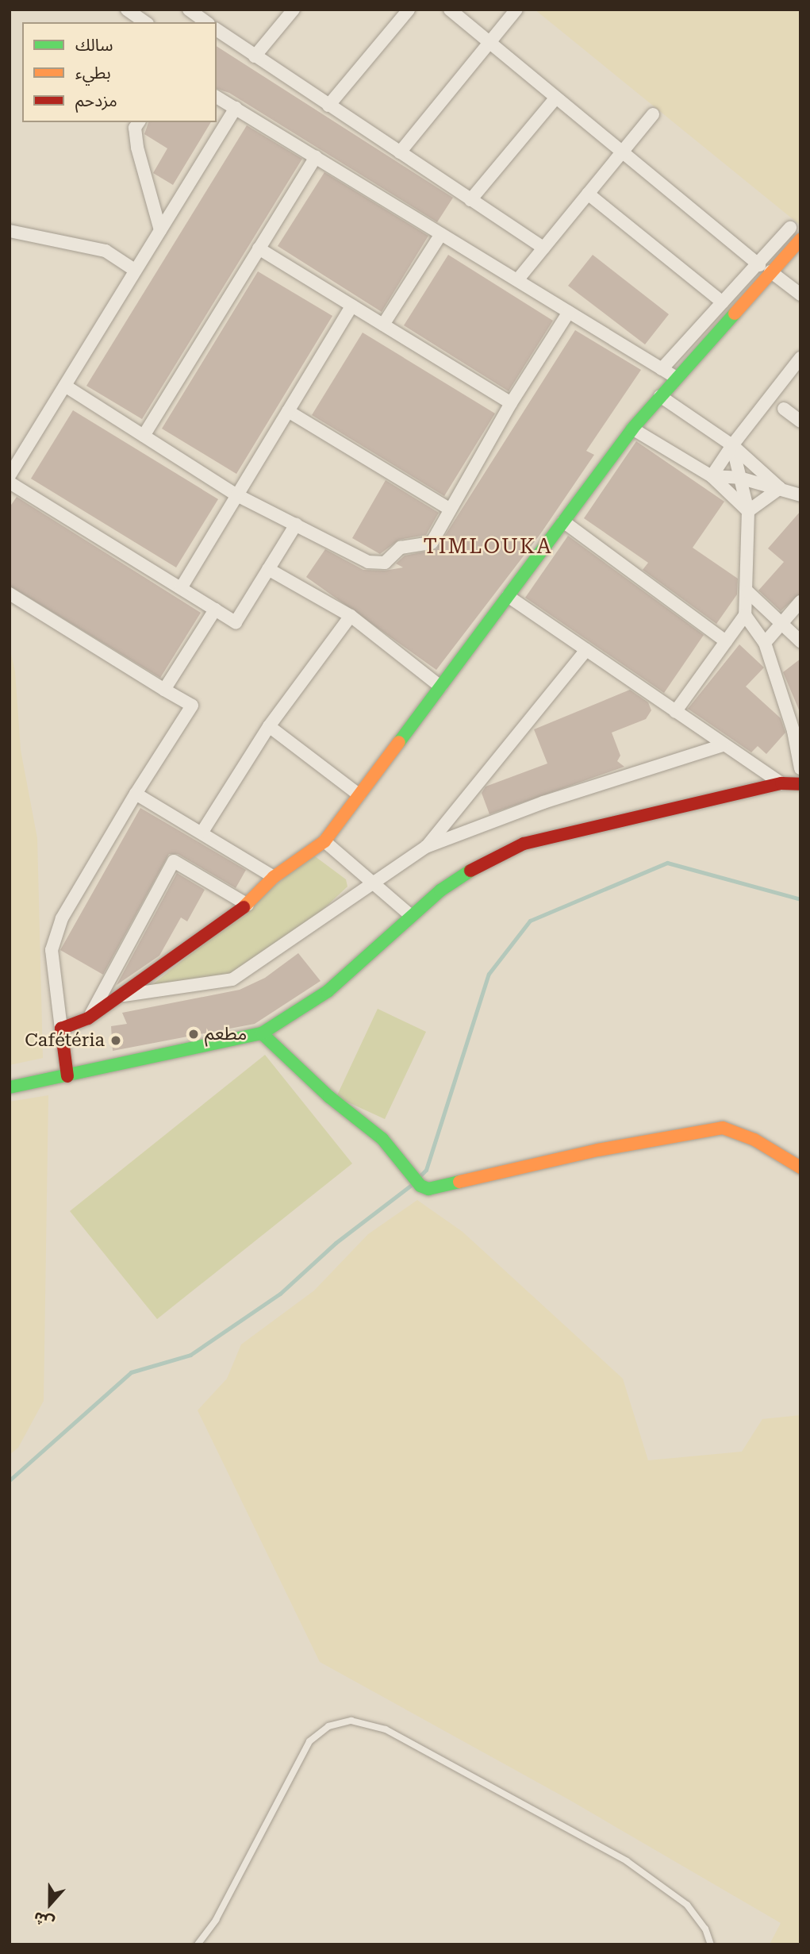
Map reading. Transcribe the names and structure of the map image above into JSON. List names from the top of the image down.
{
  "districts": ["TIMLOUKA"],
  "places": ["مطعم", "Cafétéria"],
  "legend": ["سالك", "بطيء", "مزدحم"],
  "north": "bottom"
}
